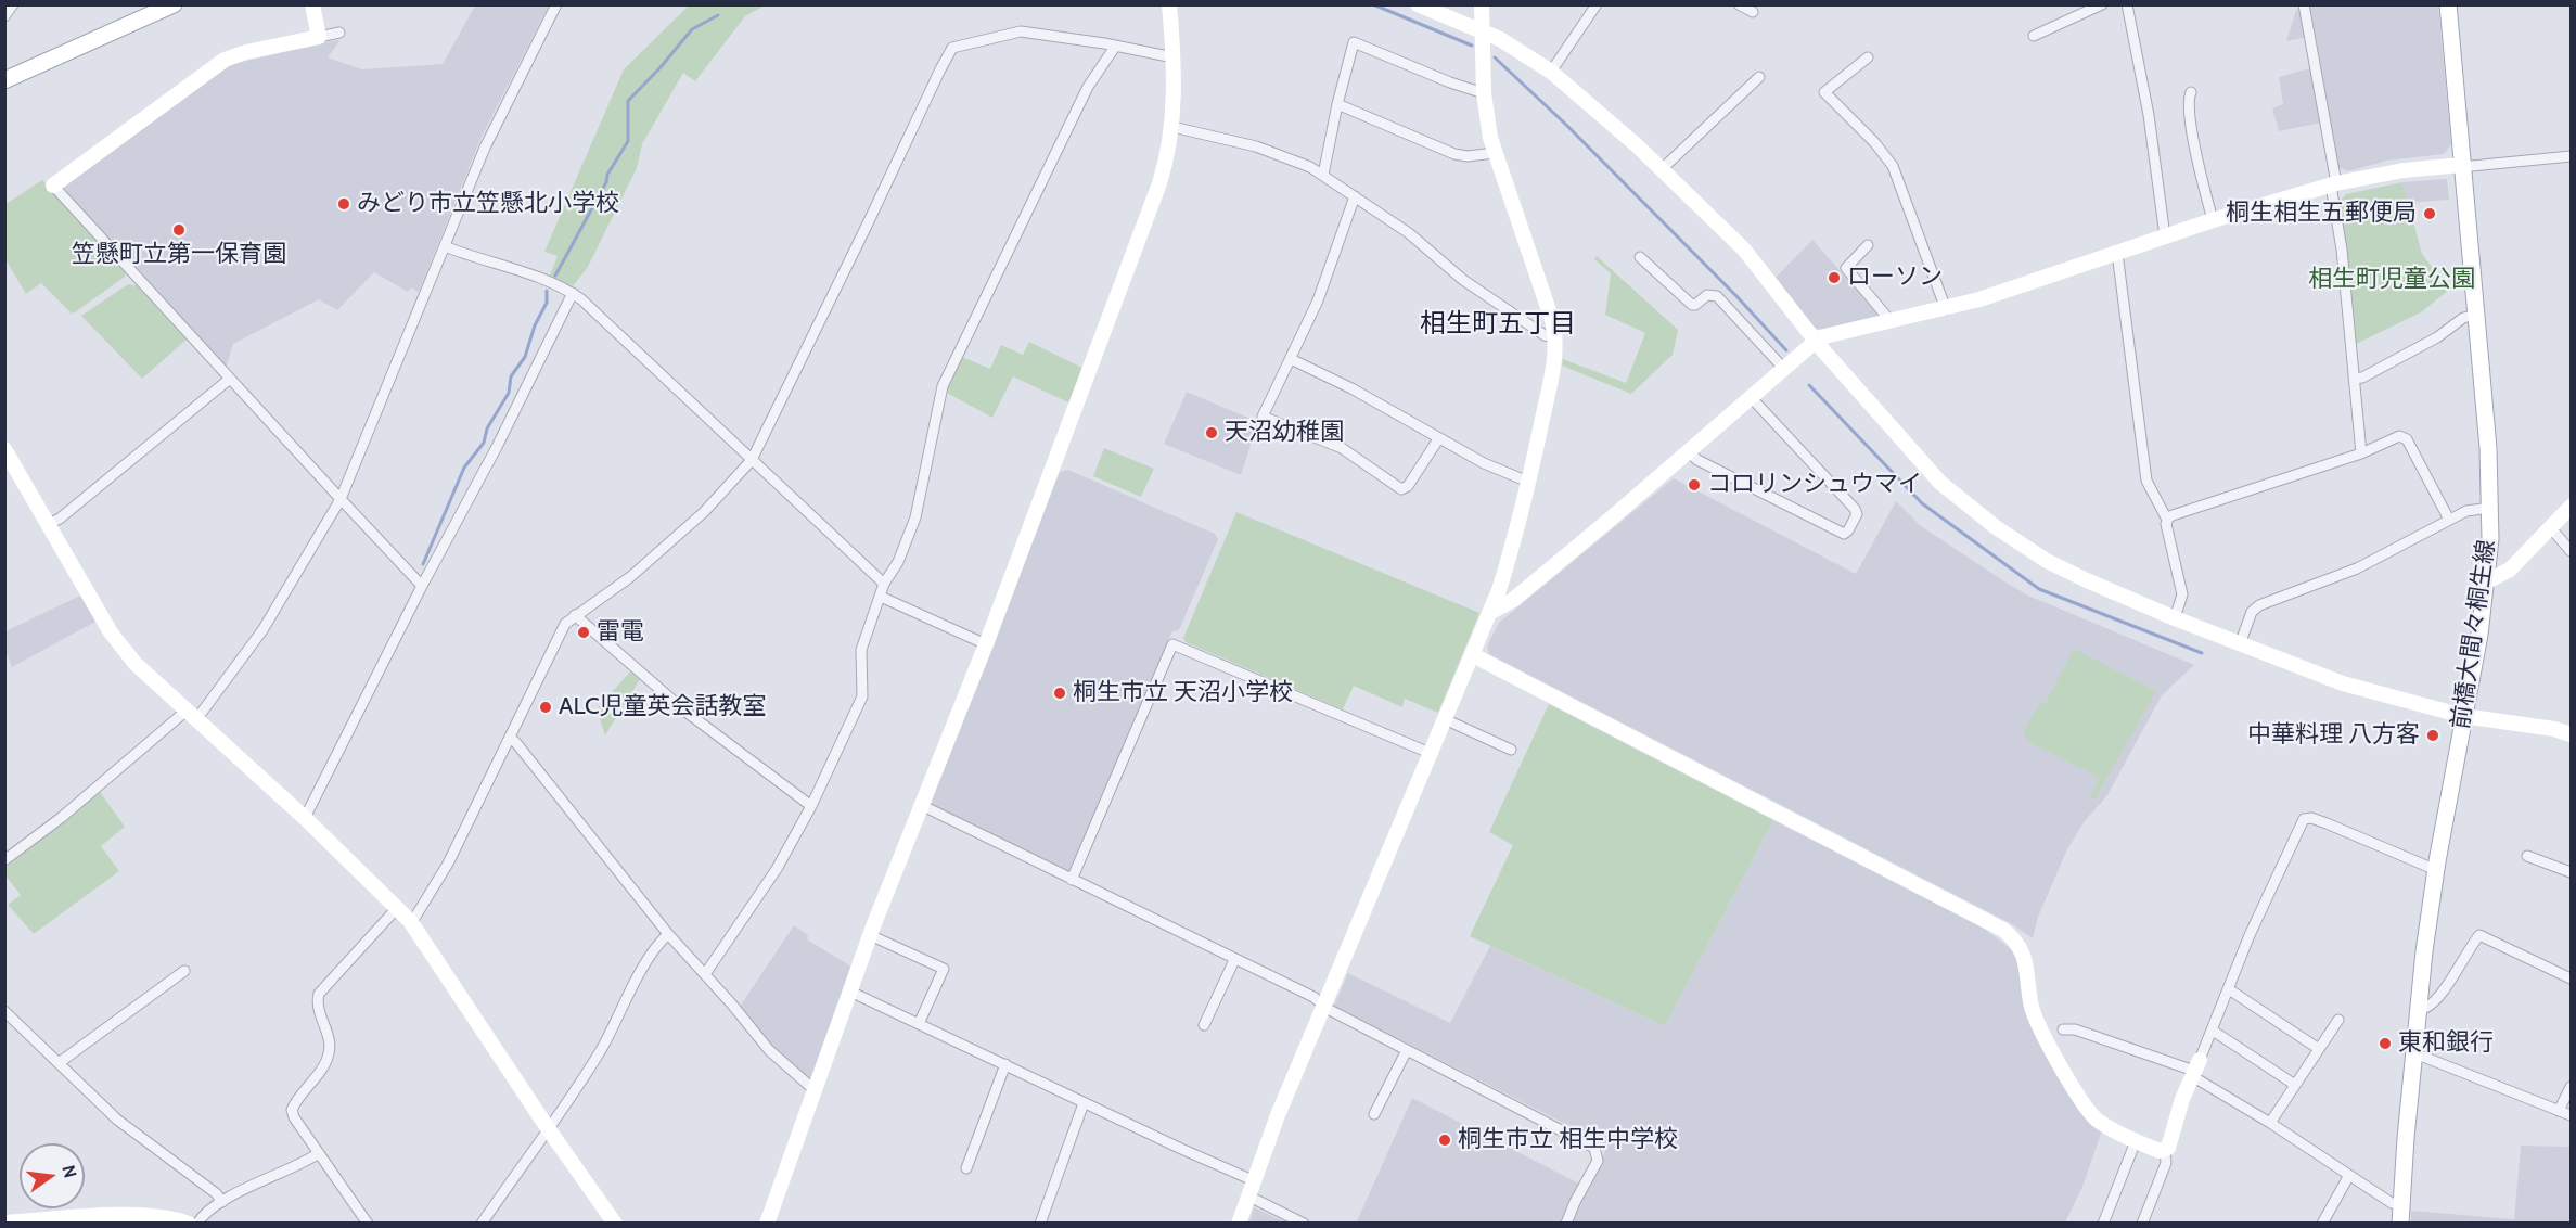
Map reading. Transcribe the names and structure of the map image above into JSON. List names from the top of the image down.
{
  "streets": {
    "main road": ["前橋大間々桐生線"]
  },
  "districts": ["相生町五丁目"],
  "parks": ["相生町児童公園"],
  "places": [
    "みどり市立笠懸北小学校",
    "桐生相生五郵便局",
    "笠懸町立第一保育園",
    "ローソン",
    "天沼幼稚園",
    "コロリンシュウマイ",
    "雷電",
    "桐生市立 天沼小学校",
    "ALC児童英会話教室",
    "中華料理 八方客",
    "東和銀行",
    "桐生市立 相生中学校"
  ],
  "north": "right"
}
